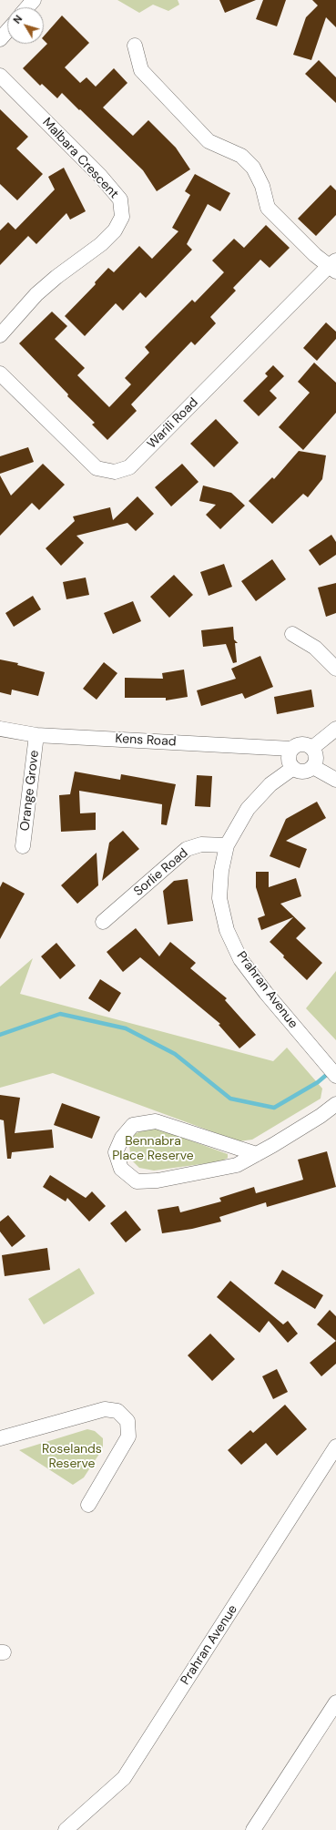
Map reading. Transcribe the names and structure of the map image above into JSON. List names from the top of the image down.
{
  "streets": {
    "street": [
      "Malbara Crescent",
      "Warili Road",
      "Kens Road",
      "Orange Grove",
      "Sorlie Road",
      "Prahran Avenue"
    ]
  },
  "crossings": [
    ["Kens Road", "Orange Grove"],
    ["Kens Road", "Prahran Avenue"],
    ["Sorlie Road", "Prahran Avenue"]
  ],
  "parks": ["Bennabra Place Reserve", "Roselands Reserve"],
  "north": "top left"
}
